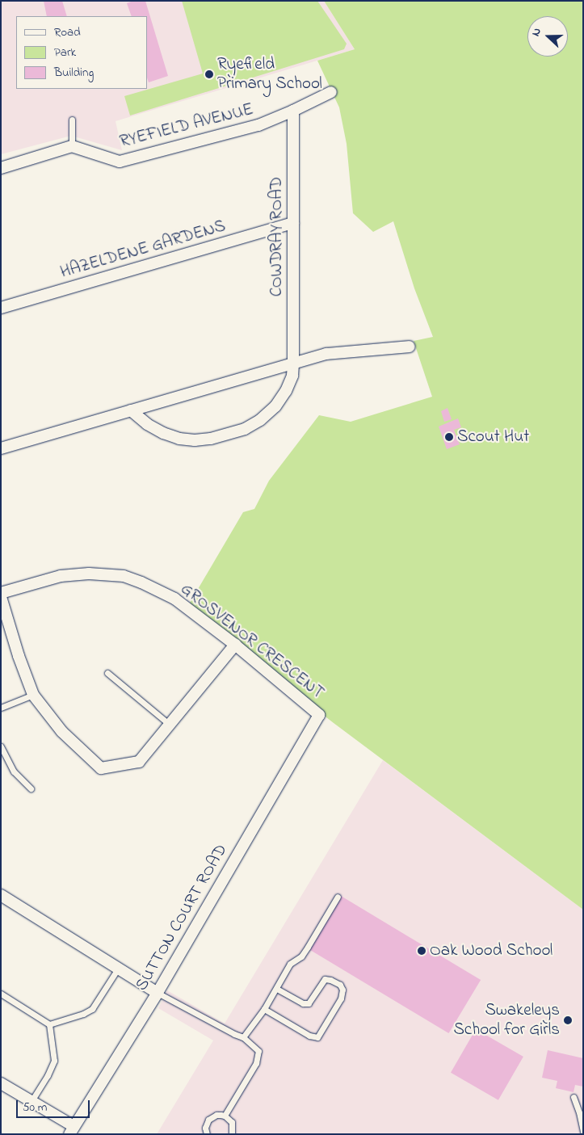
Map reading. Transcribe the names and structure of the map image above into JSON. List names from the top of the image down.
{
  "streets": {
    "street": [
      "RYEFIELD AVENUE",
      "COWDRAY ROAD",
      "HAZELDENE GARDENS",
      "GROSVENOR CRESCENT",
      "SUTTON COURT ROAD"
    ]
  },
  "crossings": [
    ["RYEFIELD AVENUE", "COWDRAY ROAD"],
    ["COWDRAY ROAD", "HAZELDENE GARDENS"],
    ["GROSVENOR CRESCENT", "SUTTON COURT ROAD"]
  ],
  "places": [
    "Ryefield Primary School",
    "Scout Hut",
    "Oak Wood School",
    "Swakeleys School for Girls"
  ],
  "legend": ["Road", "Park", "Building"],
  "scale_bar": "50 m",
  "north": "left"
}
